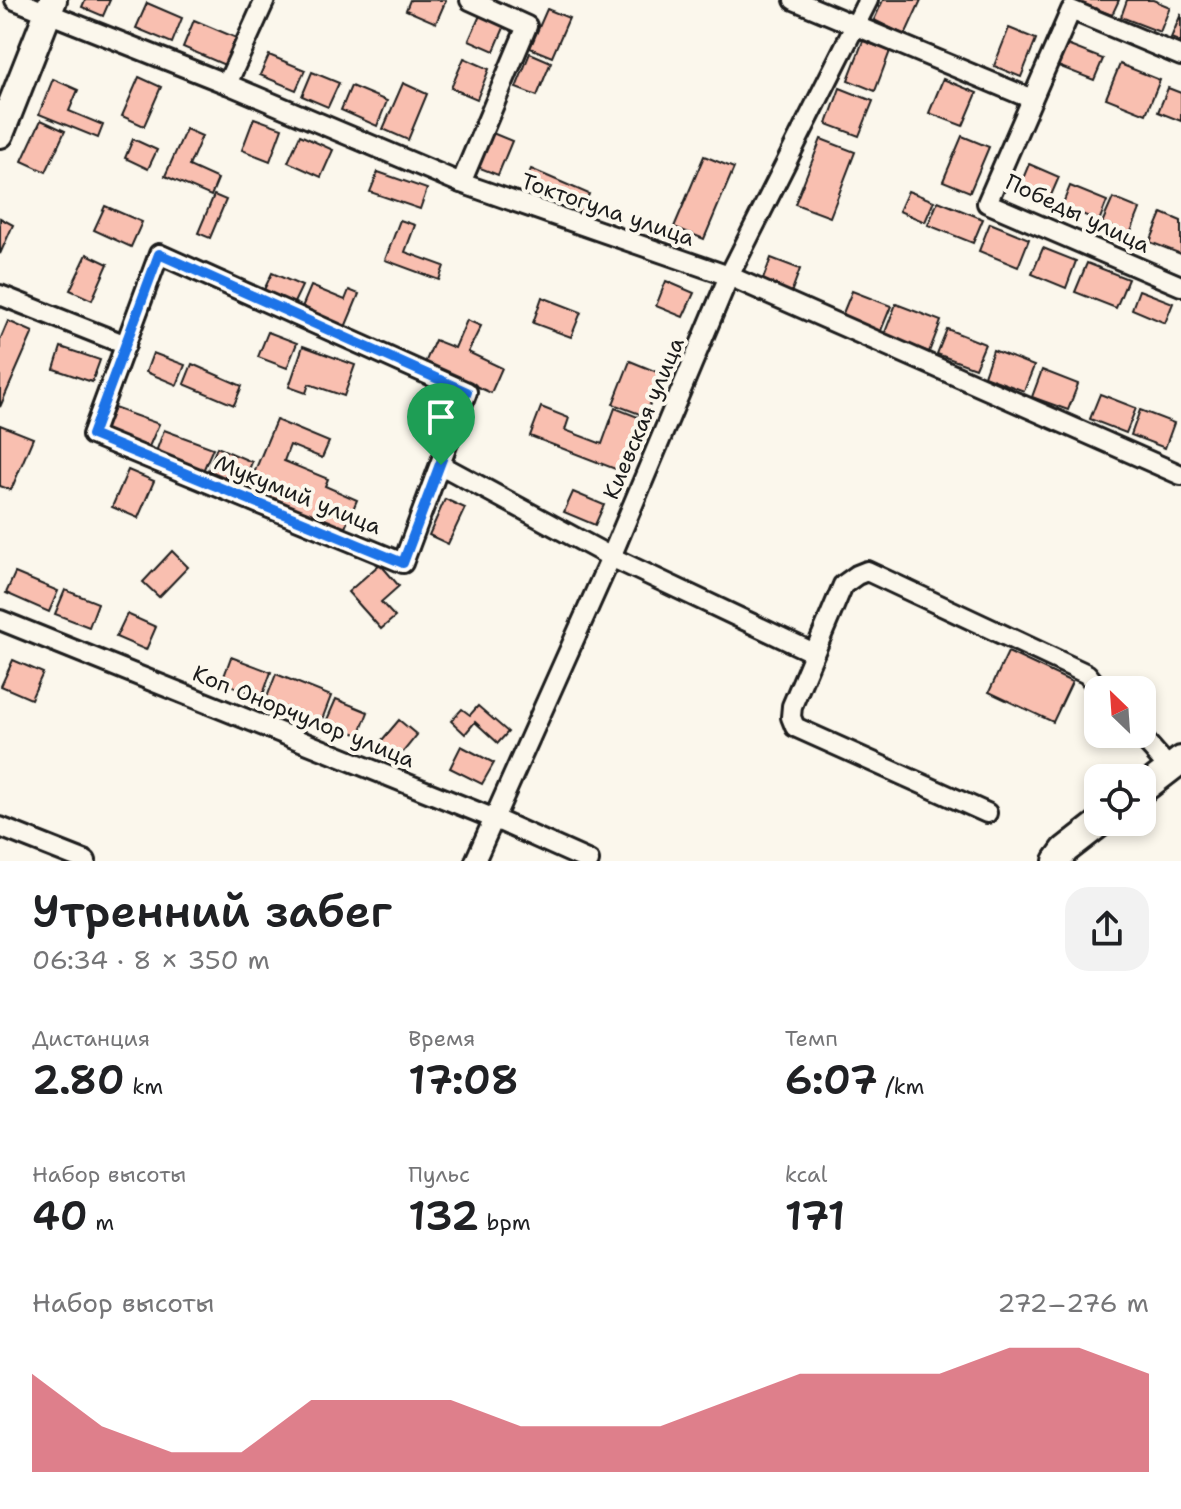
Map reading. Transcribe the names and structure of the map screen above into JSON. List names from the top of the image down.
{
  "streets": {
    "street": [
      "Токтогула улица",
      "Победы улица",
      "Киевская улица",
      "Мукумий улица",
      "Коп Онорчулор улица"
    ]
  },
  "crossings": [
    ["Токтогула улица", "Киевская улица"],
    ["Киевская улица", "Коп Онорчулор улица"]
  ],
  "north": "top left",
  "page": {
    "heading": ["Утренний забег", "06:34 · 8 × 350 m"],
    "stats": [
      ["Дистанция", "2.80 km"],
      ["Время", "17:08"],
      ["Темп", "6:07 /km"],
      ["Набор высоты", "40 m"],
      ["Пульс", "132 bpm"],
      ["kcal", "171"]
    ],
    "chart": ["Набор высоты", "272–276 m"]
  }
}
